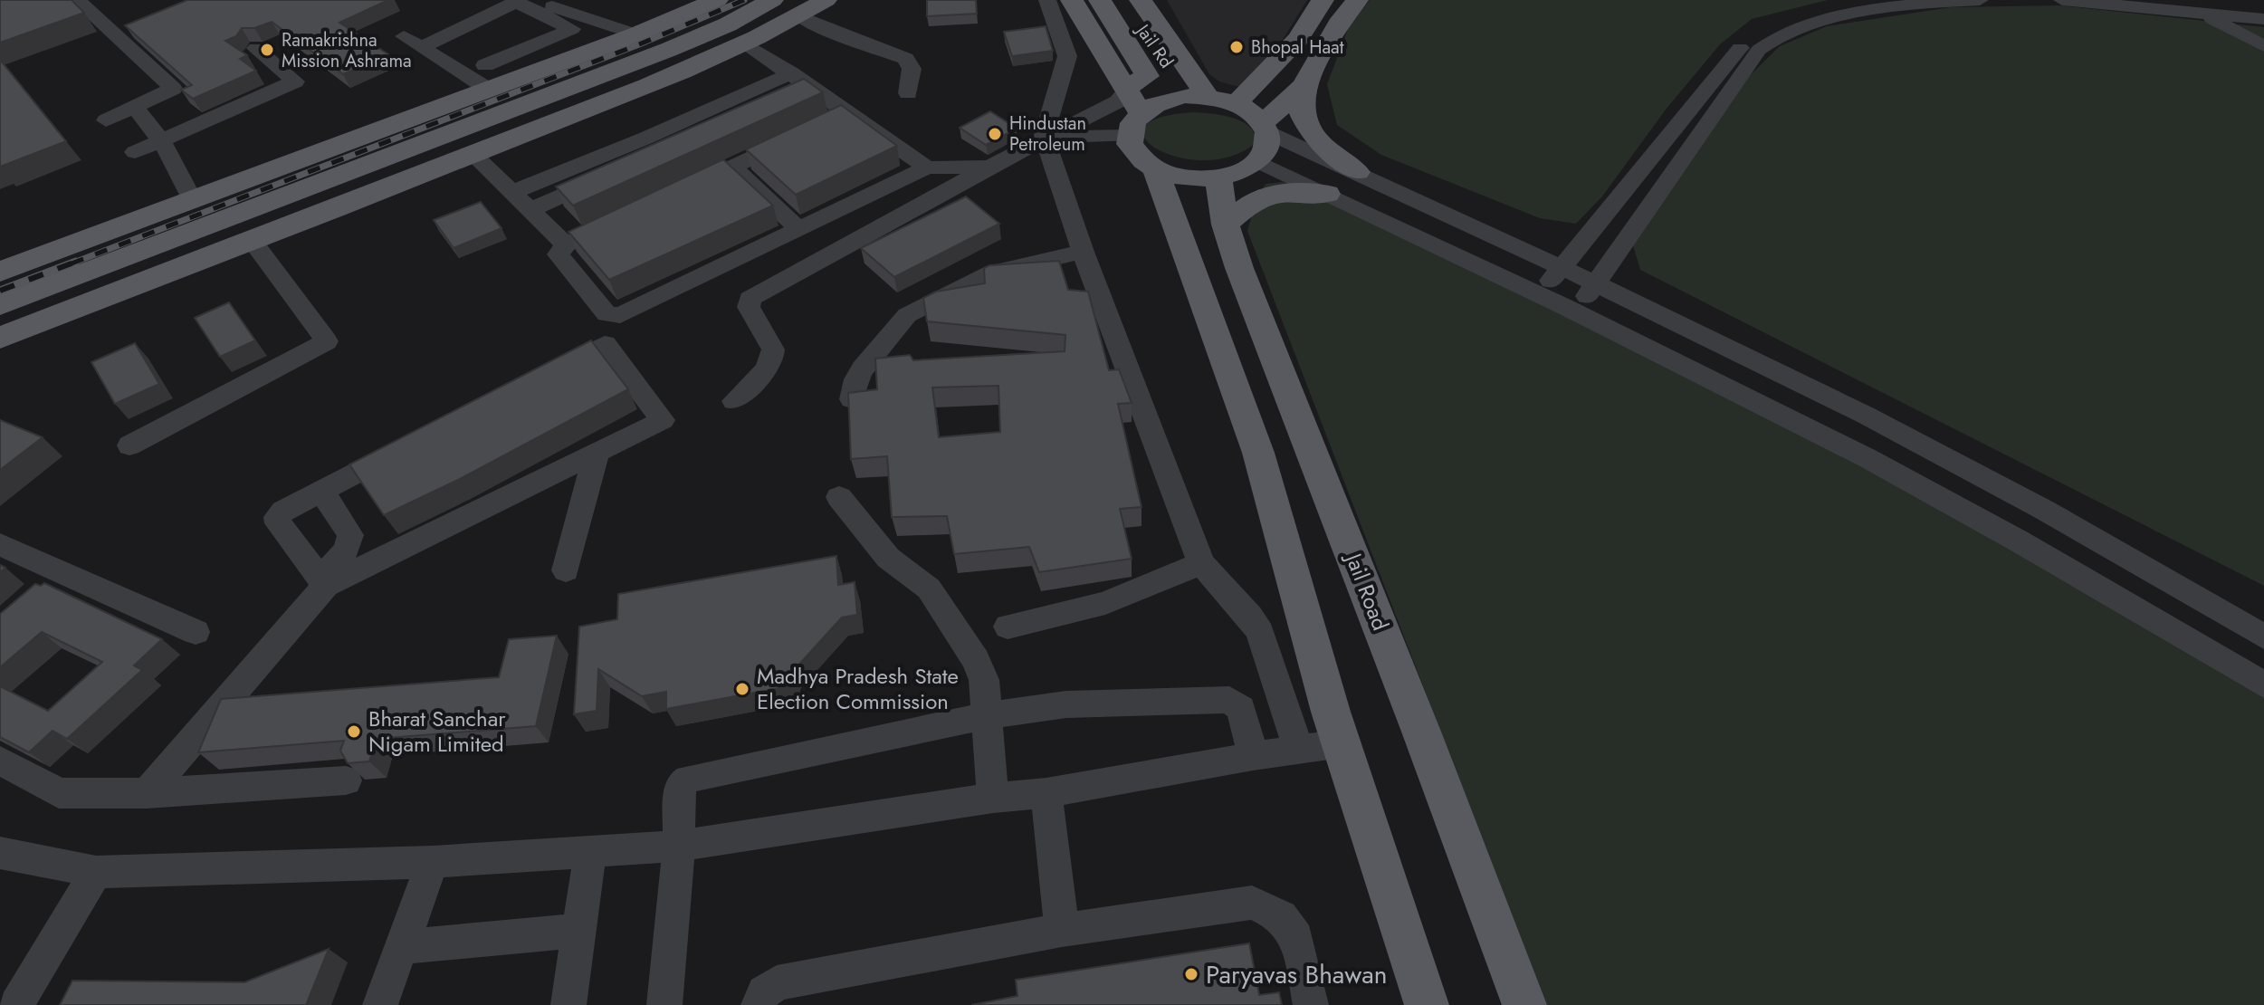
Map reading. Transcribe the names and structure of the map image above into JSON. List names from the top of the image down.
{
  "streets": {
    "main road": ["Jail Rd", "Jail Road"]
  },
  "crossings": [
    ["Jail Rd", "Jail Road"]
  ],
  "places": [
    "Bhopal Haat",
    "Ramakrishna Mission Ashrama",
    "Hindustan Petroleum",
    "Madhya Pradesh State Election Commission",
    "Bharat Sanchar Nigam Limited",
    "Paryavas Bhawan"
  ]
}
